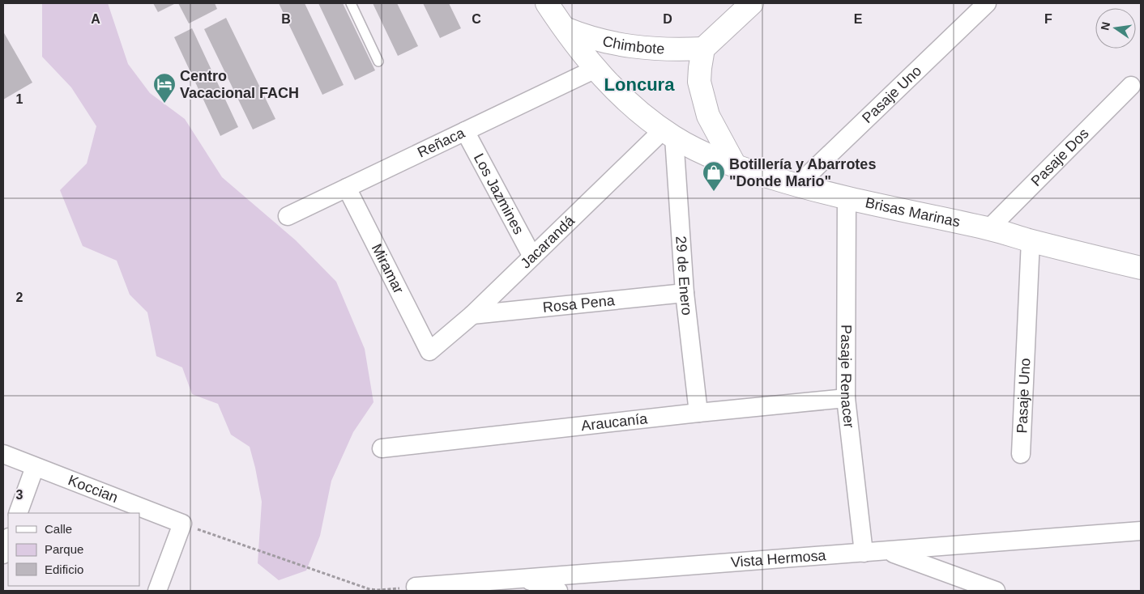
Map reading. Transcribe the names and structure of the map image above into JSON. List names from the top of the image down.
{
  "streets": {
    "street": [
      "Chimbote",
      "Pasaje Uno",
      "Reñaca",
      "Pasaje Dos",
      "Los Jazmines",
      "Brisas Marinas",
      "Jacarandá",
      "Miramar",
      "29 de Enero",
      "Rosa Pena",
      "Pasaje Renacer",
      "Araucanía",
      "Koccian",
      "Vista Hermosa"
    ]
  },
  "crossings": [
    ["Chimbote", "Brisas Marinas"],
    ["Pasaje Uno", "Brisas Marinas"],
    ["Reñaca", "Los Jazmines"],
    ["Reñaca", "Brisas Marinas"],
    ["Reñaca", "Miramar"],
    ["Pasaje Dos", "Brisas Marinas"],
    ["Los Jazmines", "Jacarandá"],
    ["Brisas Marinas", "Jacarandá"],
    ["Brisas Marinas", "29 de Enero"],
    ["Brisas Marinas", "Pasaje Renacer"],
    ["Jacarandá", "Miramar"],
    ["Jacarandá", "29 de Enero"],
    ["Jacarandá", "Rosa Pena"],
    ["29 de Enero", "Rosa Pena"],
    ["29 de Enero", "Araucanía"],
    ["Pasaje Renacer", "Araucanía"],
    ["Pasaje Renacer", "Vista Hermosa"]
  ],
  "districts": ["Loncura"],
  "places": {
    "hotel": ["Centro Vacacional FACH"],
    "shop": ["Botillería y Abarrotes \"Donde Mario\""]
  },
  "legend": ["Calle", "Parque", "Edificio"],
  "north": "left",
  "grid": {
    "columns": [
      "A",
      "B",
      "C",
      "D",
      "E",
      "F"
    ],
    "rows": ["1", "2", "3"]
  }
}
